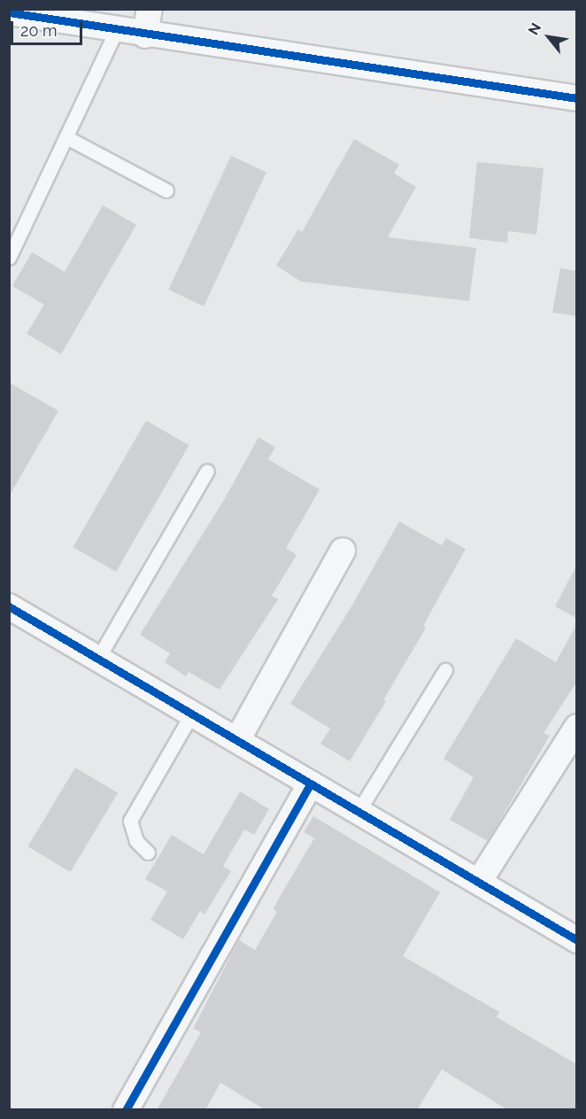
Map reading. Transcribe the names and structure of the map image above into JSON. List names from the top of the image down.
{
  "scale_bar": "20 m",
  "north": "top left"
}
